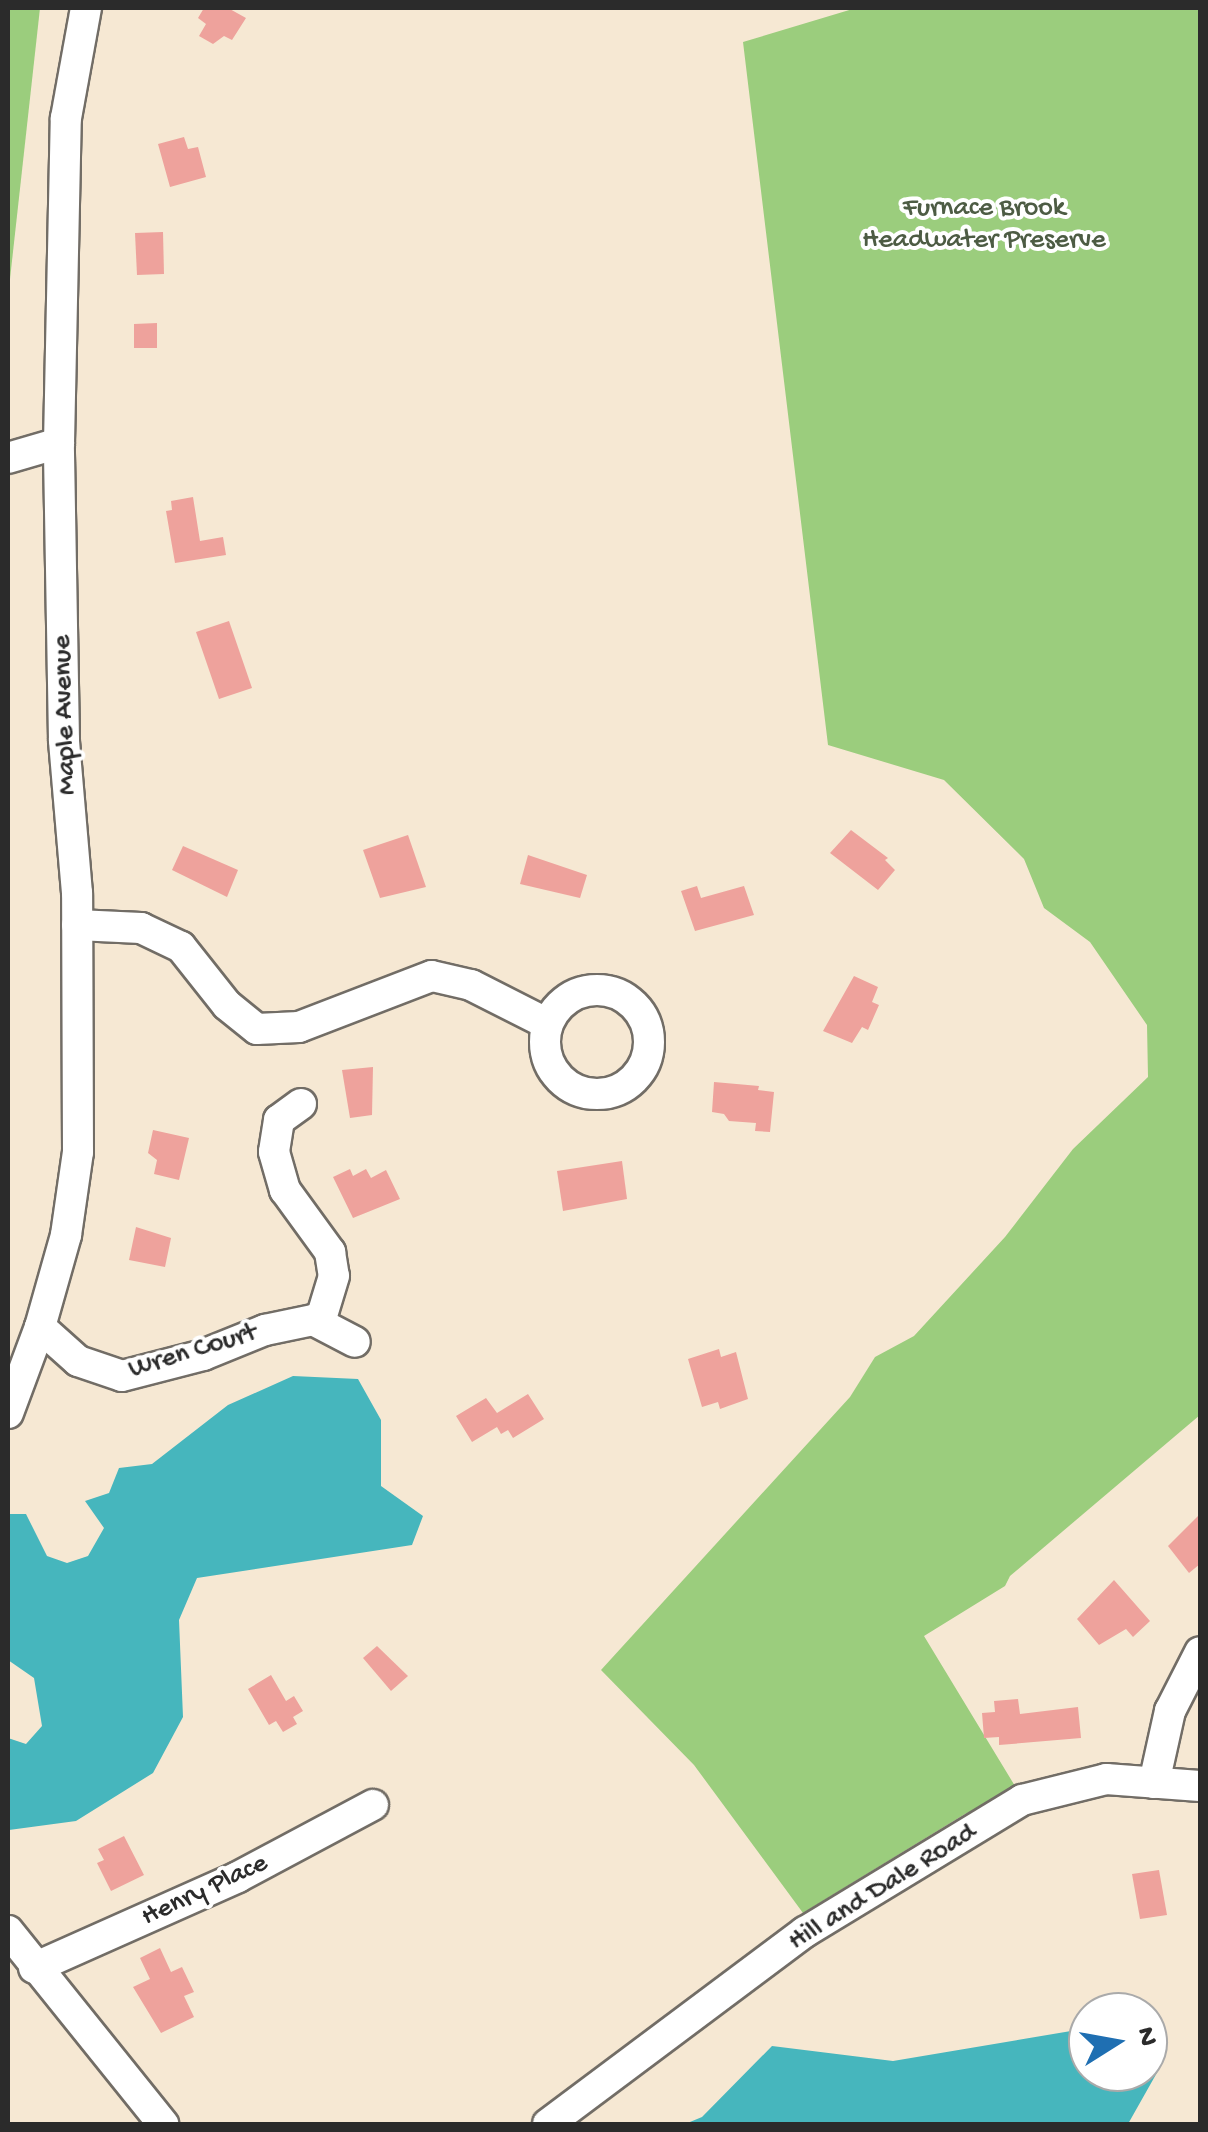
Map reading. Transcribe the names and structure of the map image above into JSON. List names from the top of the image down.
{
  "streets": {
    "street": [
      "Maple Avenue",
      "Wren Court",
      "Hill and Dale Road",
      "Henry Place"
    ]
  },
  "crossings": [
    ["Maple Avenue", "Wren Court"]
  ],
  "parks": ["Furnace Brook Headwater Preserve"],
  "north": "right"
}
